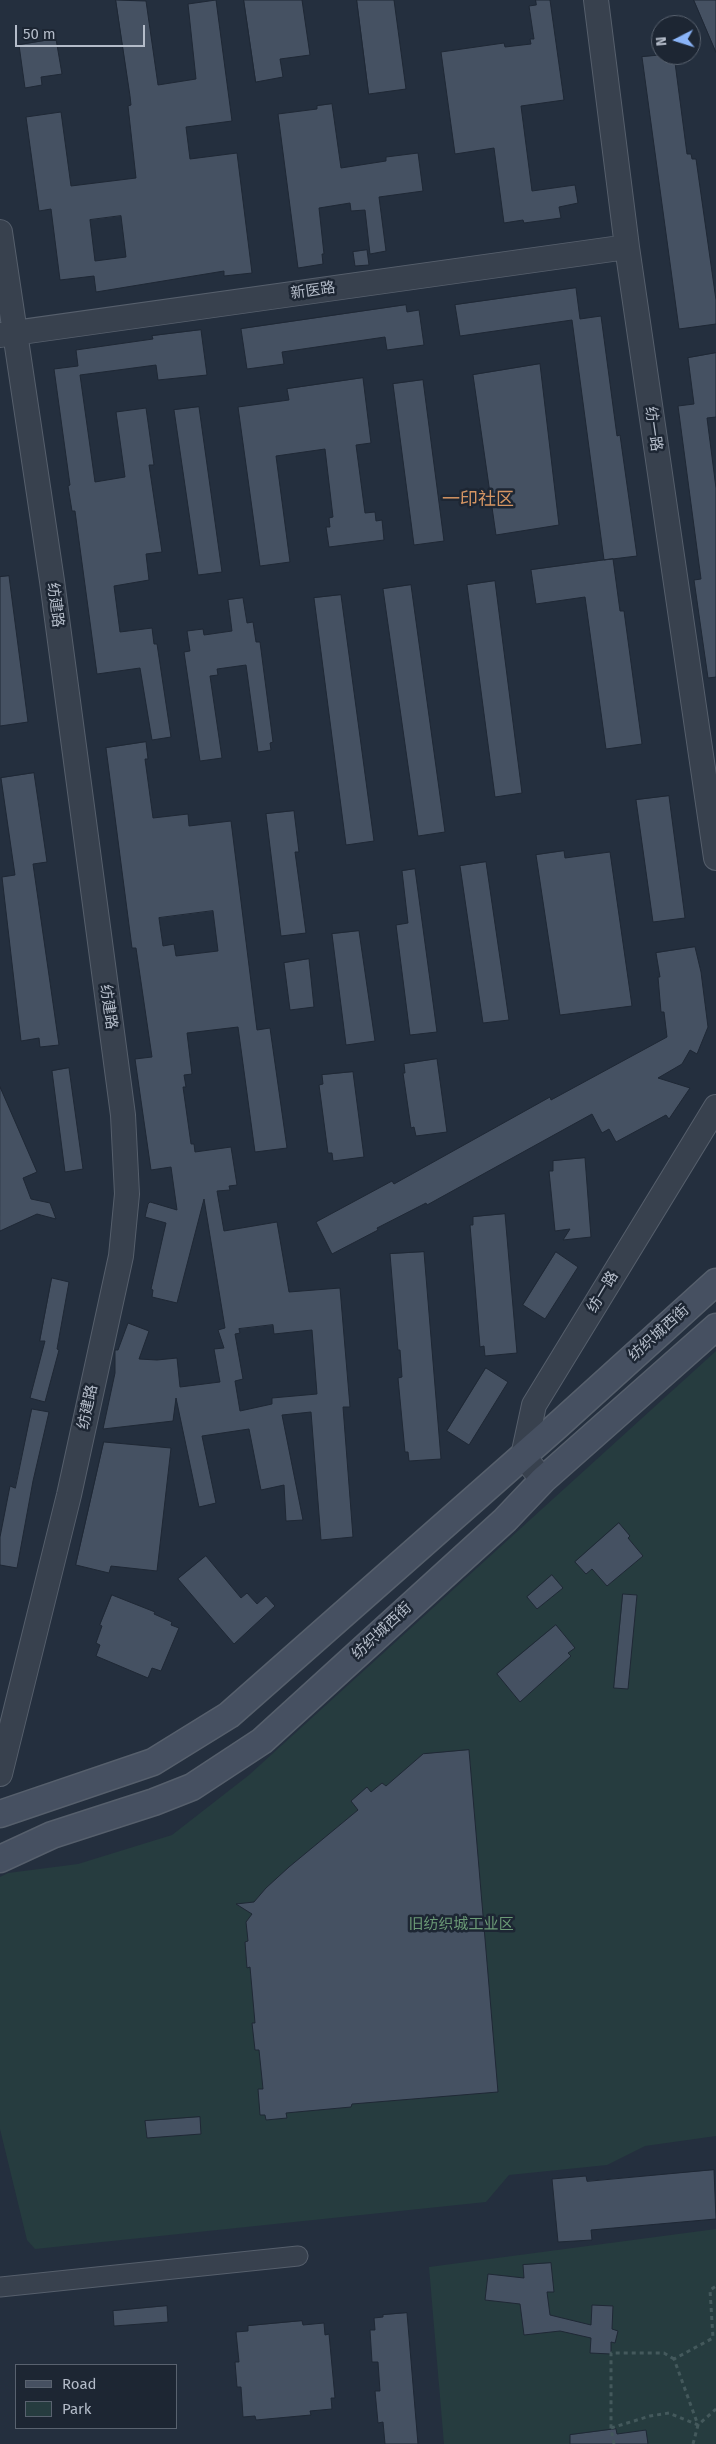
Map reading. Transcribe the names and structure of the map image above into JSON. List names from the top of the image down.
{
  "streets": {
    "main road": ["纺织城西街"],
    "street": ["新医路", "纺一路", "纺建路"]
  },
  "crossings": [
    ["新医路", "纺一路"],
    ["新医路", "纺建路"],
    ["纺一路", "纺织城西街"]
  ],
  "districts": ["一印社区"],
  "parks": ["旧纺织城工业区"],
  "legend": ["Road", "Park"],
  "scale_bar": "50 m",
  "north": "left"
}
